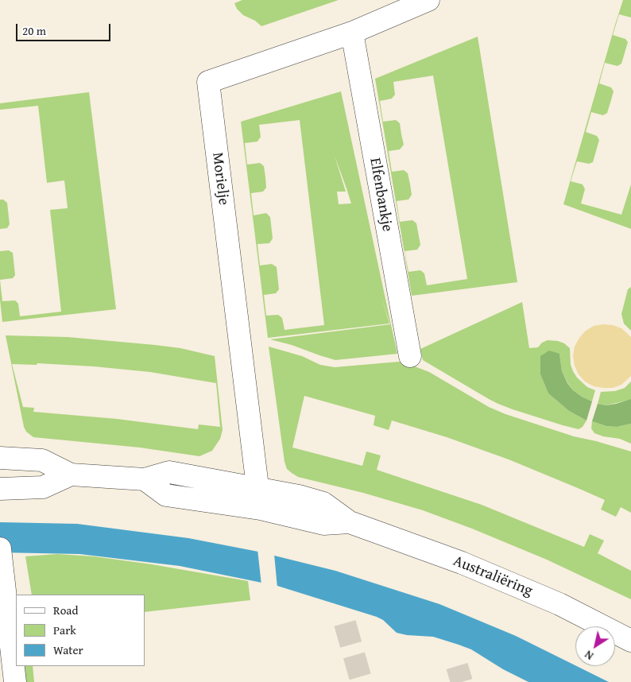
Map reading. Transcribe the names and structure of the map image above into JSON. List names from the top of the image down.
{
  "streets": {
    "street": ["Morielje", "Elfenbankje", "Australiëring"]
  },
  "crossings": [
    ["Morielje", "Elfenbankje"],
    ["Morielje", "Australiëring"]
  ],
  "legend": ["Road", "Park", "Water"],
  "scale_bar": "20 m",
  "north": "bottom left"
}
